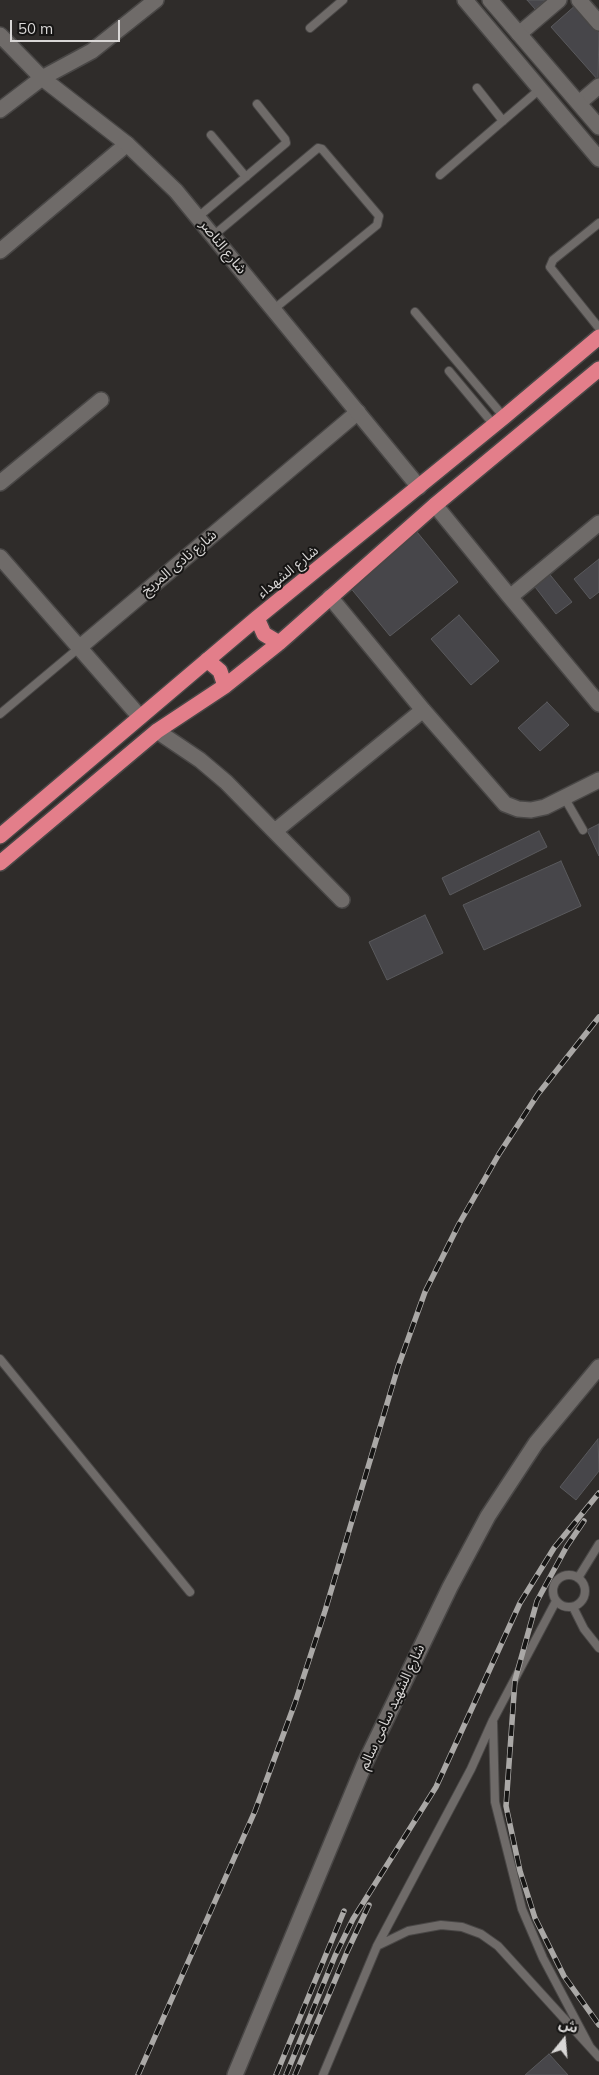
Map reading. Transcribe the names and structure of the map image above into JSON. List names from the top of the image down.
{
  "streets": {
    "highway": ["شارع الشهداء"],
    "street": ["شارع الناصر", "شارع نادى المريخ", "شارع الشهيد سامى سالم"]
  },
  "crossings": [
    ["شارع الناصر", "شارع نادى المريخ"],
    ["شارع الناصر", "شارع الشهداء"]
  ],
  "scale_bar": "50 m",
  "north": "top"
}
